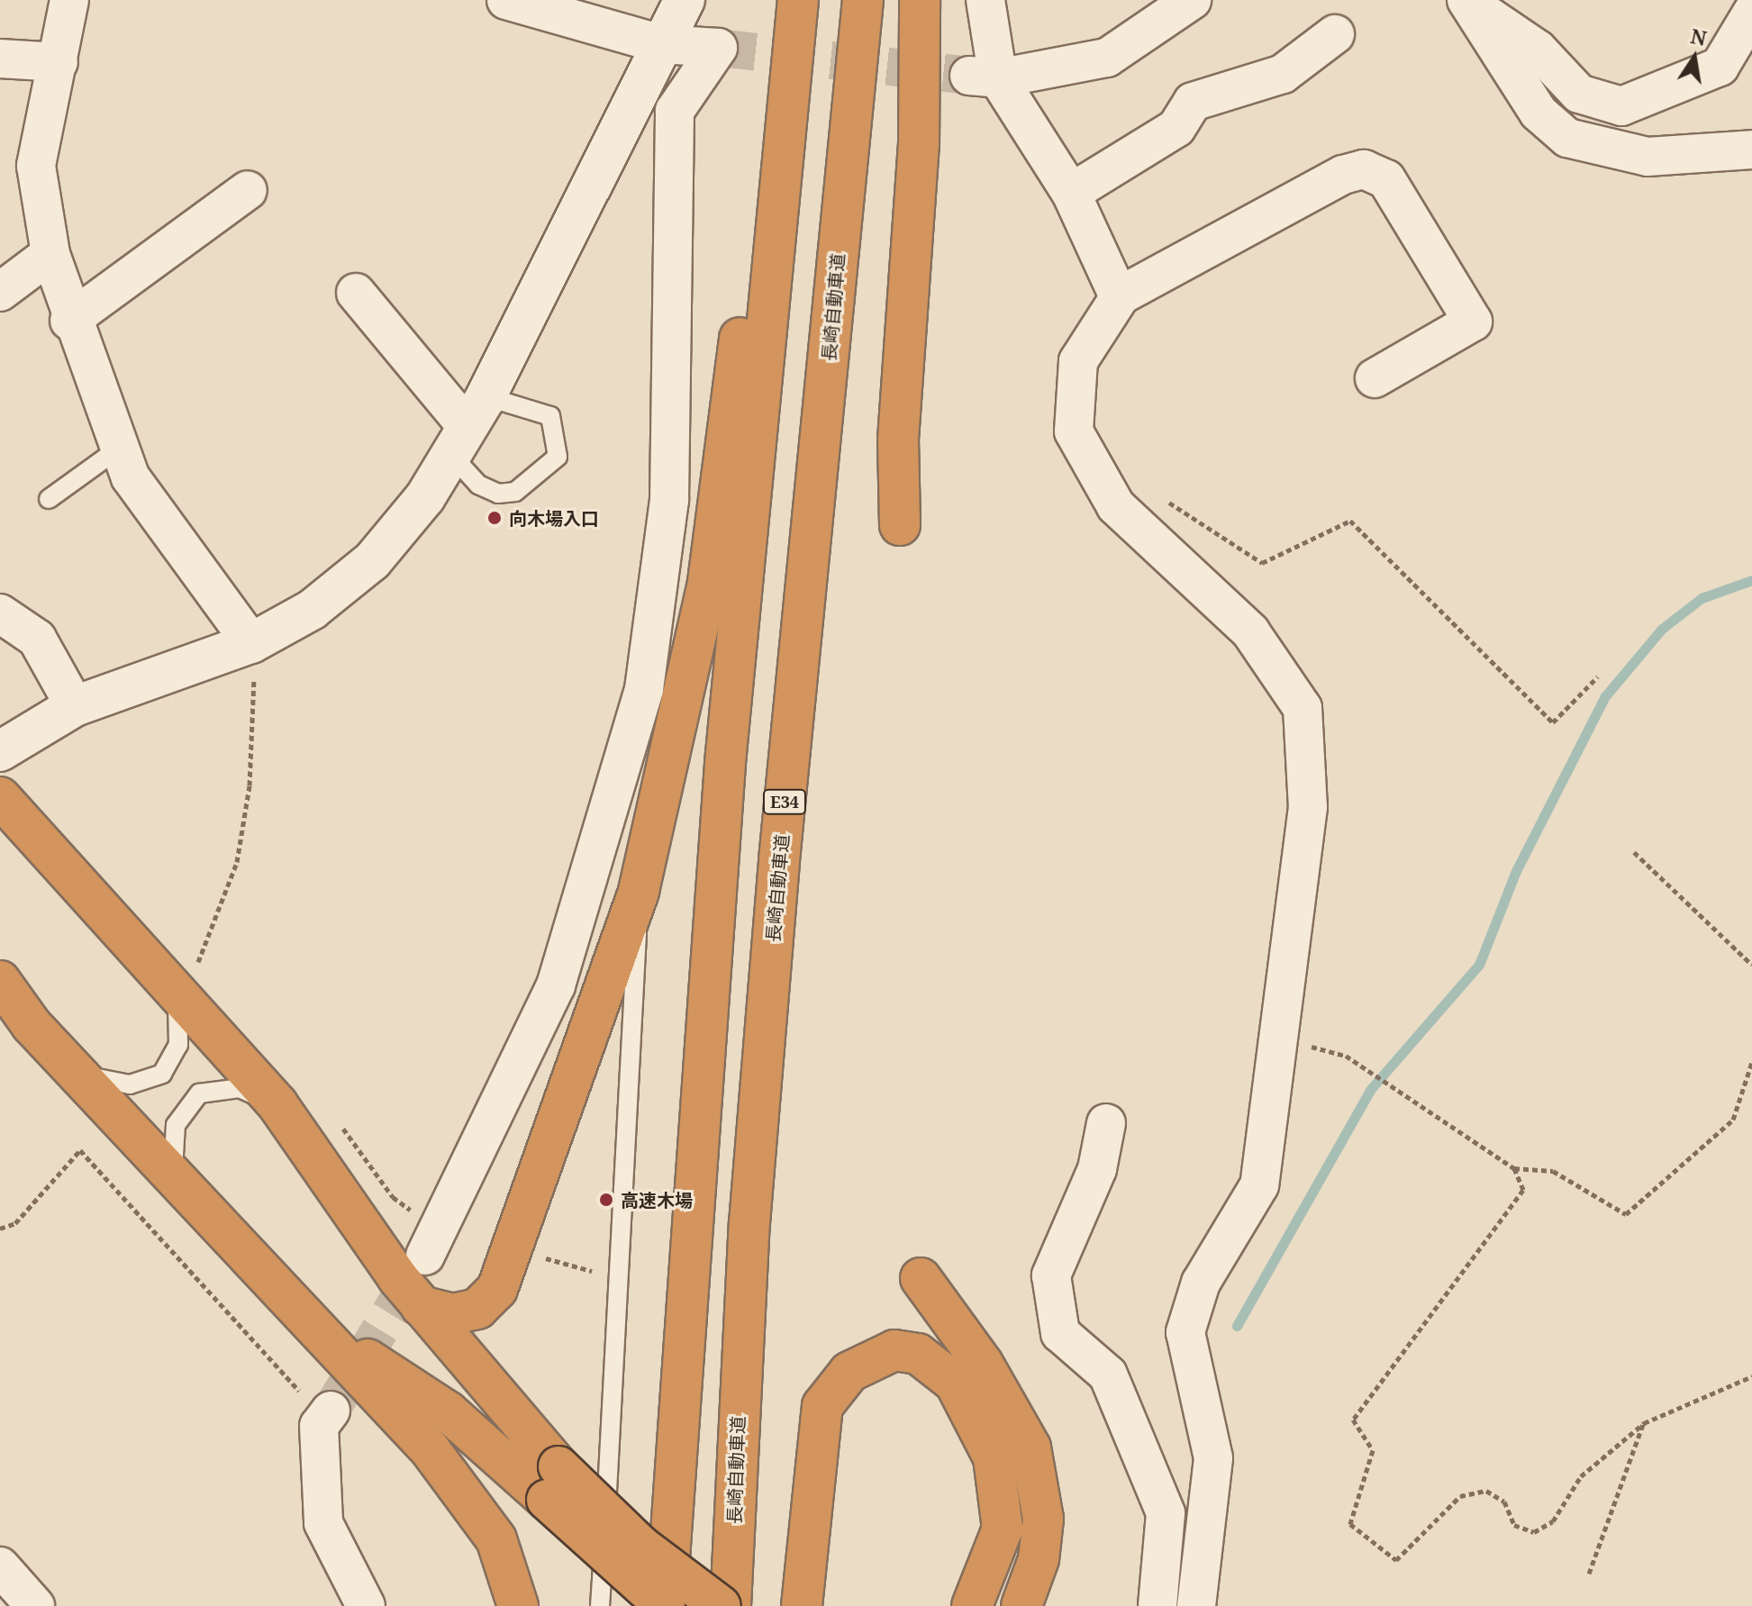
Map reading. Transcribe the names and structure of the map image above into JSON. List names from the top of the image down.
{
  "streets": {
    "highway": ["長崎自動車道", "E34"]
  },
  "places": ["向木場入口", "高速木場"],
  "north": "top"
}
